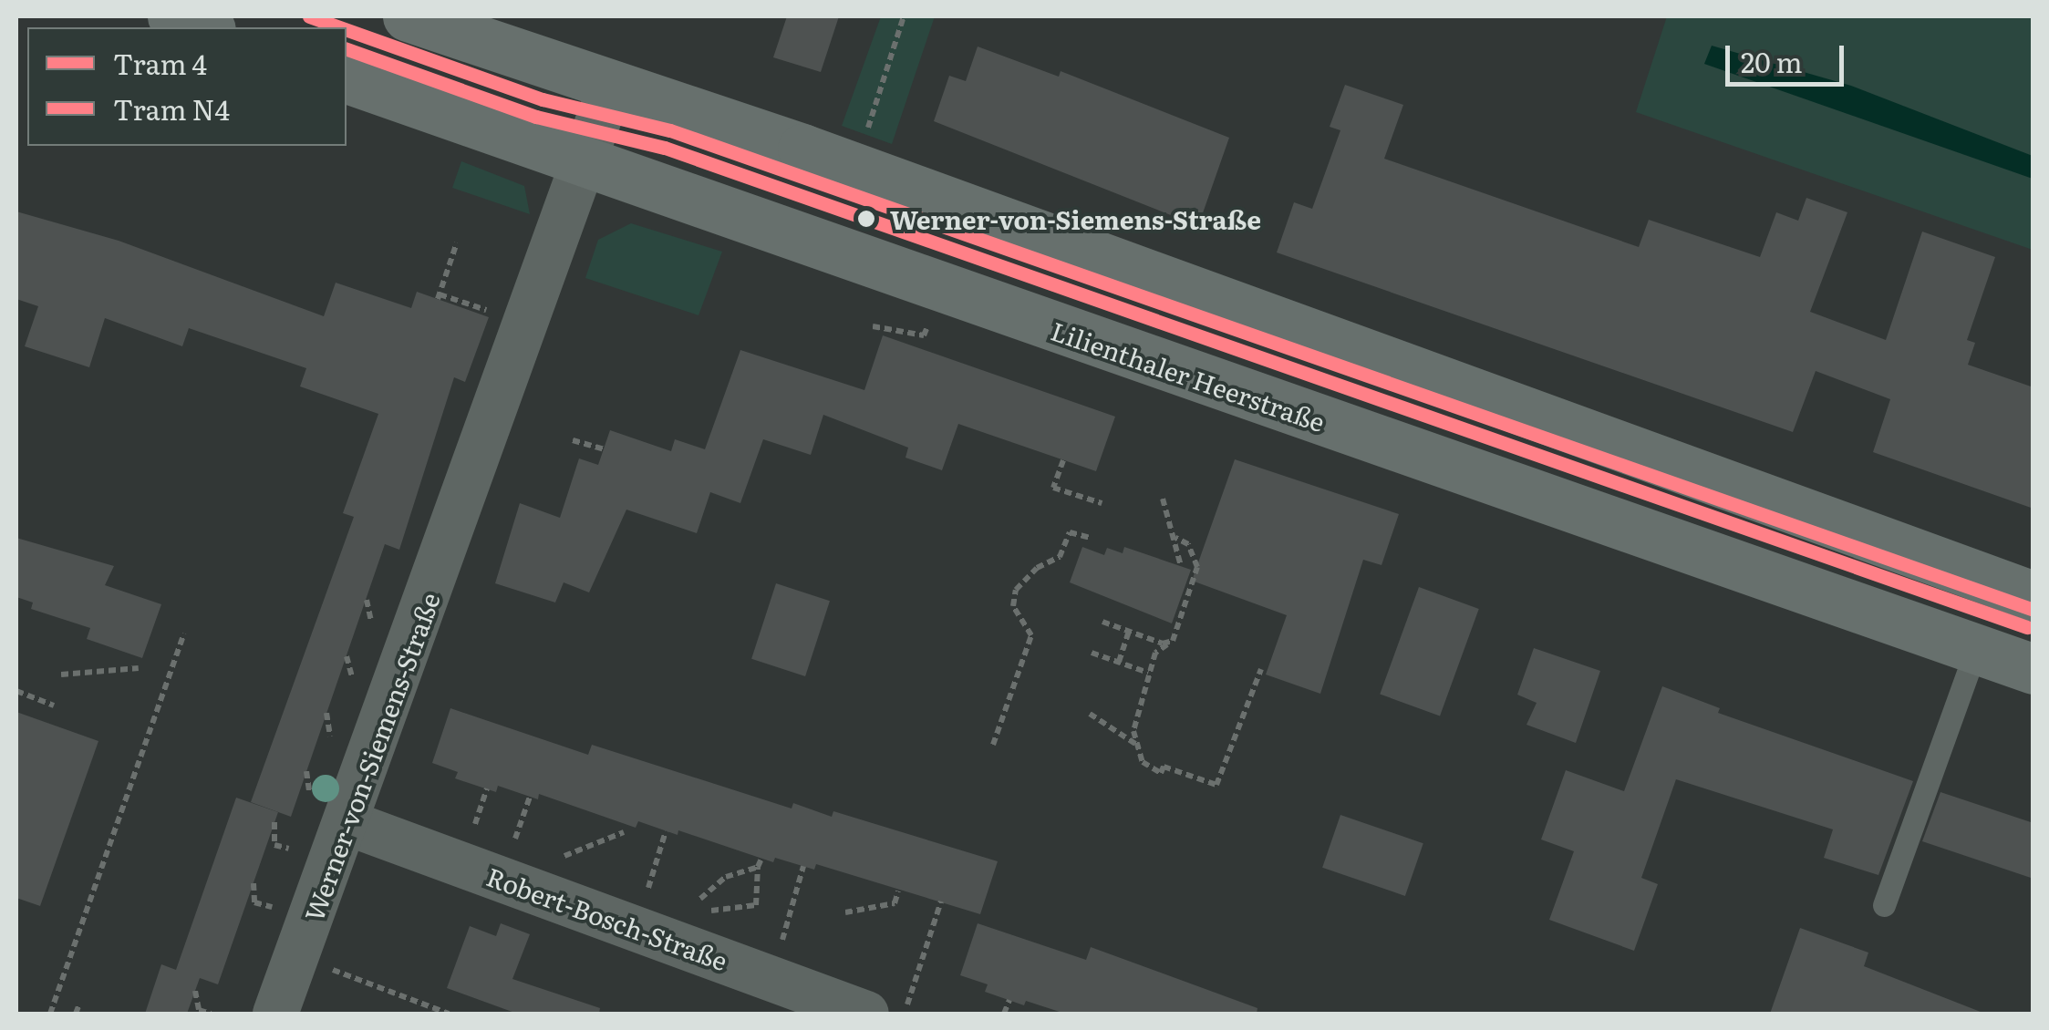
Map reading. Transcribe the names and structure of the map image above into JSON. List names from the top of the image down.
{
  "streets": {
    "main road": ["Lilienthaler Heerstraße"],
    "street": ["Werner-von-Siemens-Straße", "Robert-Bosch-Straße"]
  },
  "crossings": [
    ["Lilienthaler Heerstraße", "Werner-von-Siemens-Straße"],
    ["Werner-von-Siemens-Straße", "Robert-Bosch-Straße"]
  ],
  "places": ["Werner-von-Siemens-Straße"],
  "lines": ["tram line 4", "tram line N4"],
  "legend": ["Tram 4", "Tram N4"],
  "scale_bar": "20 m"
}
